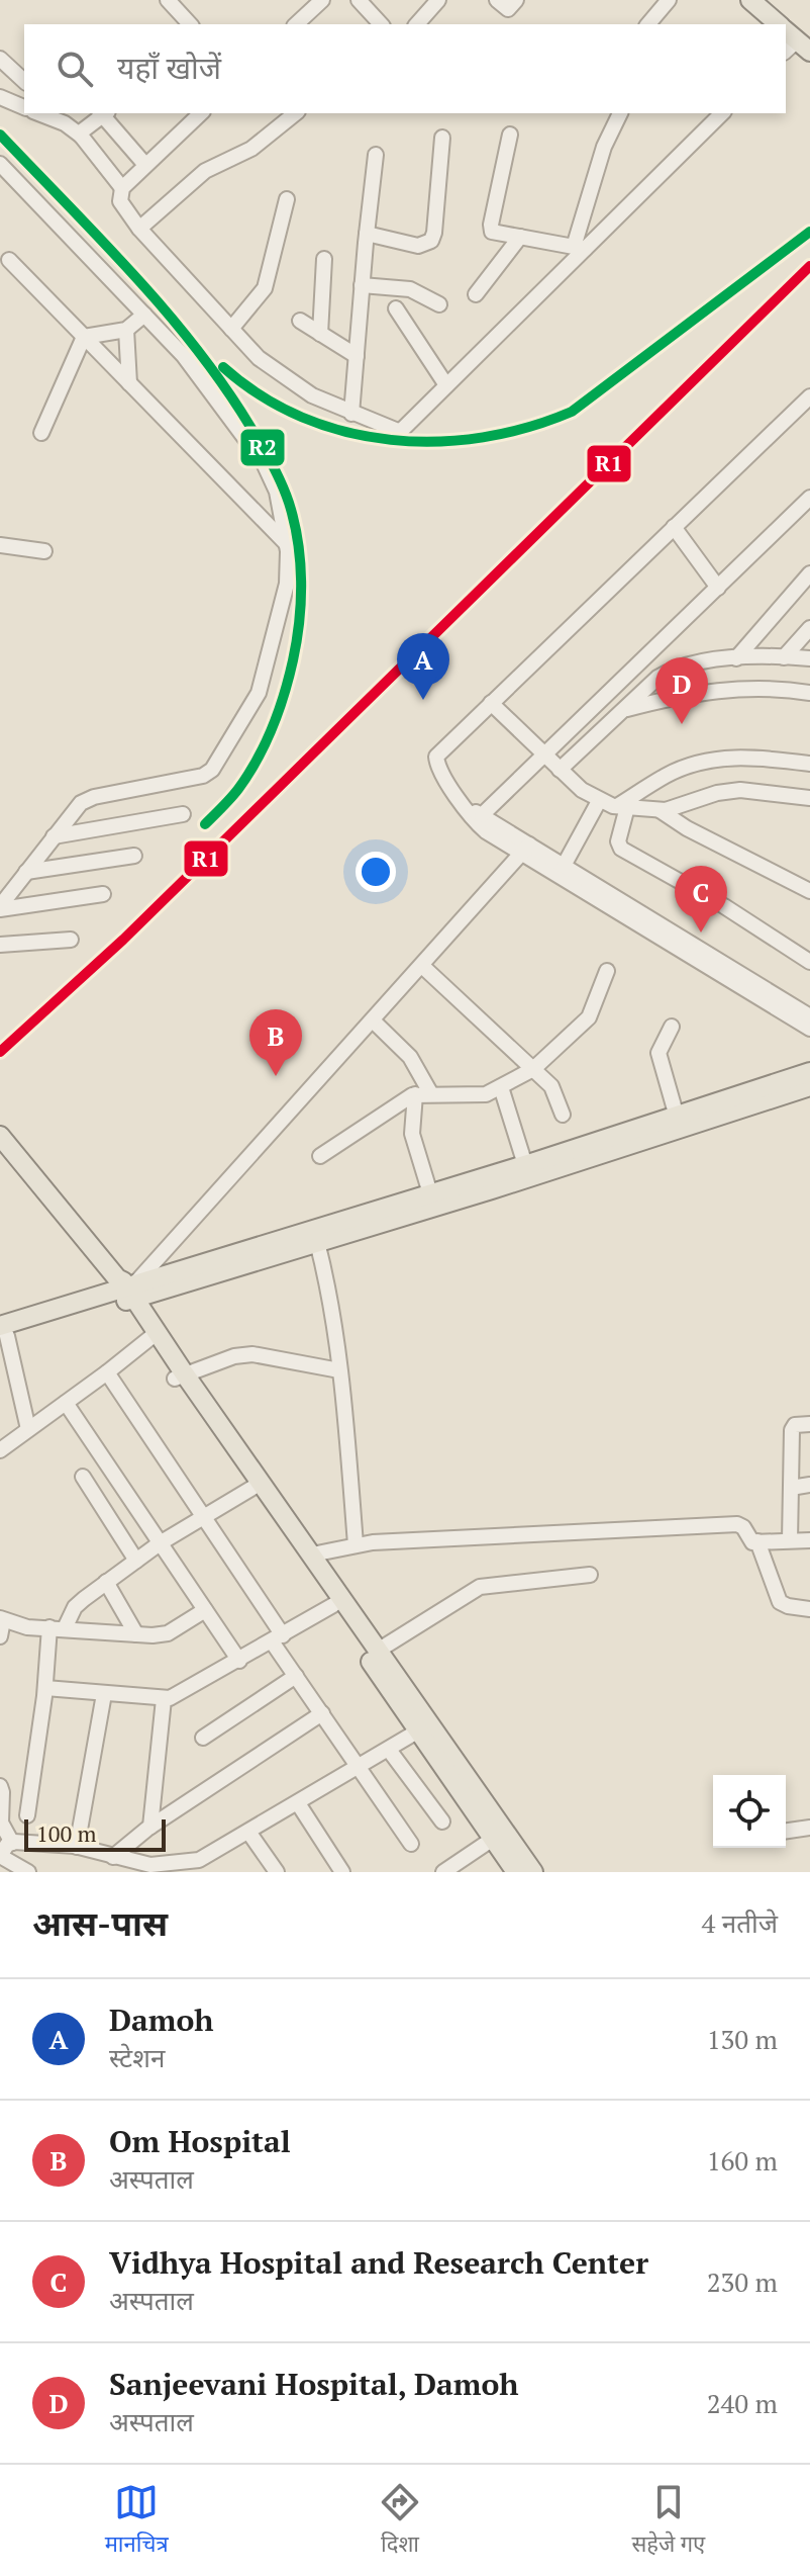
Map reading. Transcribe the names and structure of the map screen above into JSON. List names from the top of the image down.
{
  "lines": ["transit line R2", "transit line R1"],
  "scale_bar": "100 m",
  "page": {
    "search": "यहाँ खोजें",
    "pins": [
      "A",
      "D",
      "C",
      "B"
    ],
    "scale": "100 m",
    "heading": ["आस-पास", "4 नतीजे"],
    "list": [
      {
        "mark": "A",
        "name": "Damoh",
        "note": "स्टेशन",
        "value": "130 m"
      },
      {
        "mark": "B",
        "name": "Om Hospital",
        "note": "अस्पताल",
        "value": "160 m"
      },
      {
        "mark": "C",
        "name": "Vidhya Hospital and Research Center",
        "note": "अस्पताल",
        "value": "230 m"
      },
      {
        "mark": "D",
        "name": "Sanjeevani Hospital, Damoh",
        "note": "अस्पताल",
        "value": "240 m"
      }
    ],
    "nav": ["मानचित्र", "दिशा", "सहेजे गए"]
  }
}
